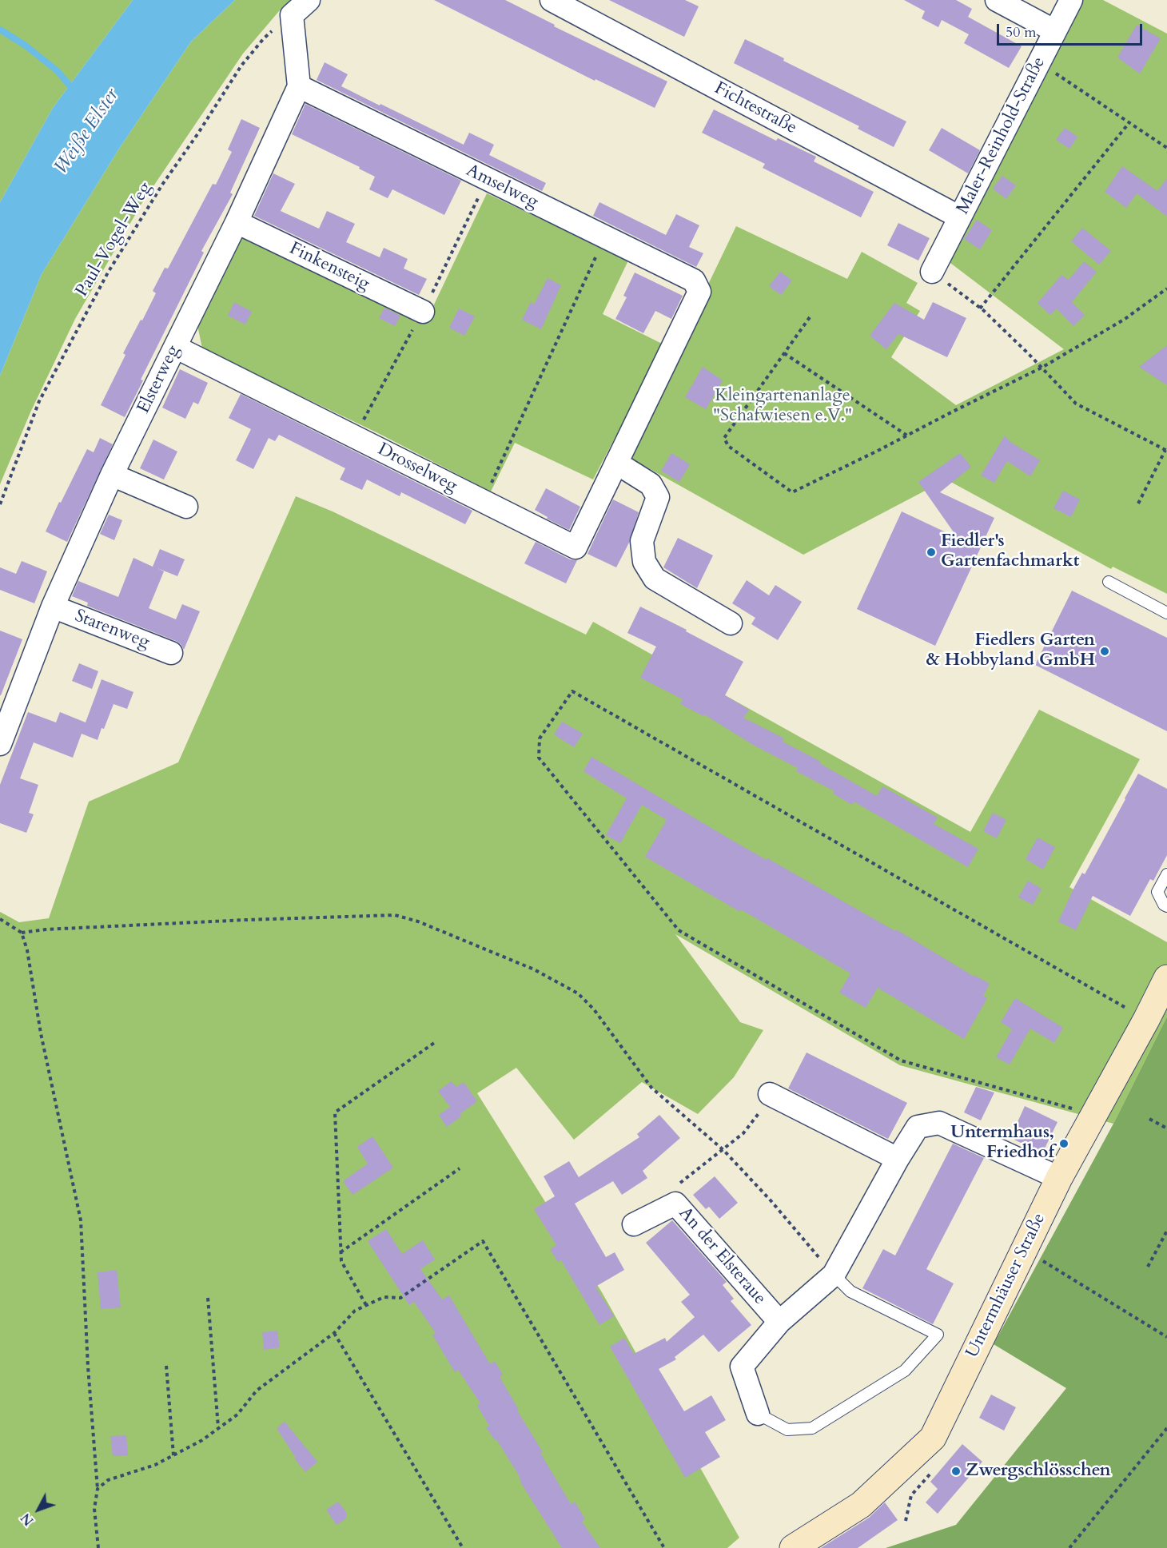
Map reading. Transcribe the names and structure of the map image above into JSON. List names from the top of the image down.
{
  "streets": {
    "main road": ["Untermhäuser Straße"],
    "street": [
      "Fichtestraße",
      "Maler-Reinhold-Straße",
      "Amselweg",
      "Finkensteig",
      "Elsterweg",
      "Drosselweg",
      "Starenweg",
      "An der Elsteraue"
    ],
    "path": ["Paul-Vogel-Weg"]
  },
  "crossings": [
    ["Fichtestraße", "Maler-Reinhold-Straße"],
    ["Amselweg", "Elsterweg"],
    ["Amselweg", "Drosselweg"],
    ["Finkensteig", "Elsterweg"],
    ["Elsterweg", "Drosselweg"],
    ["Elsterweg", "Starenweg"],
    ["An der Elsteraue", "Untermhäuser Straße"]
  ],
  "water": ["Weiße Elster"],
  "parks": ["Kleingartenanlage \"Schafwiesen e.V.\""],
  "places": [
    "Fiedler's Gartenfachmarkt",
    "Fiedlers Garten & Hobbyland GmbH",
    "Untermhaus, Friedhof",
    "Zwergschlösschen"
  ],
  "scale_bar": "50 m",
  "north": "bottom left"
}
